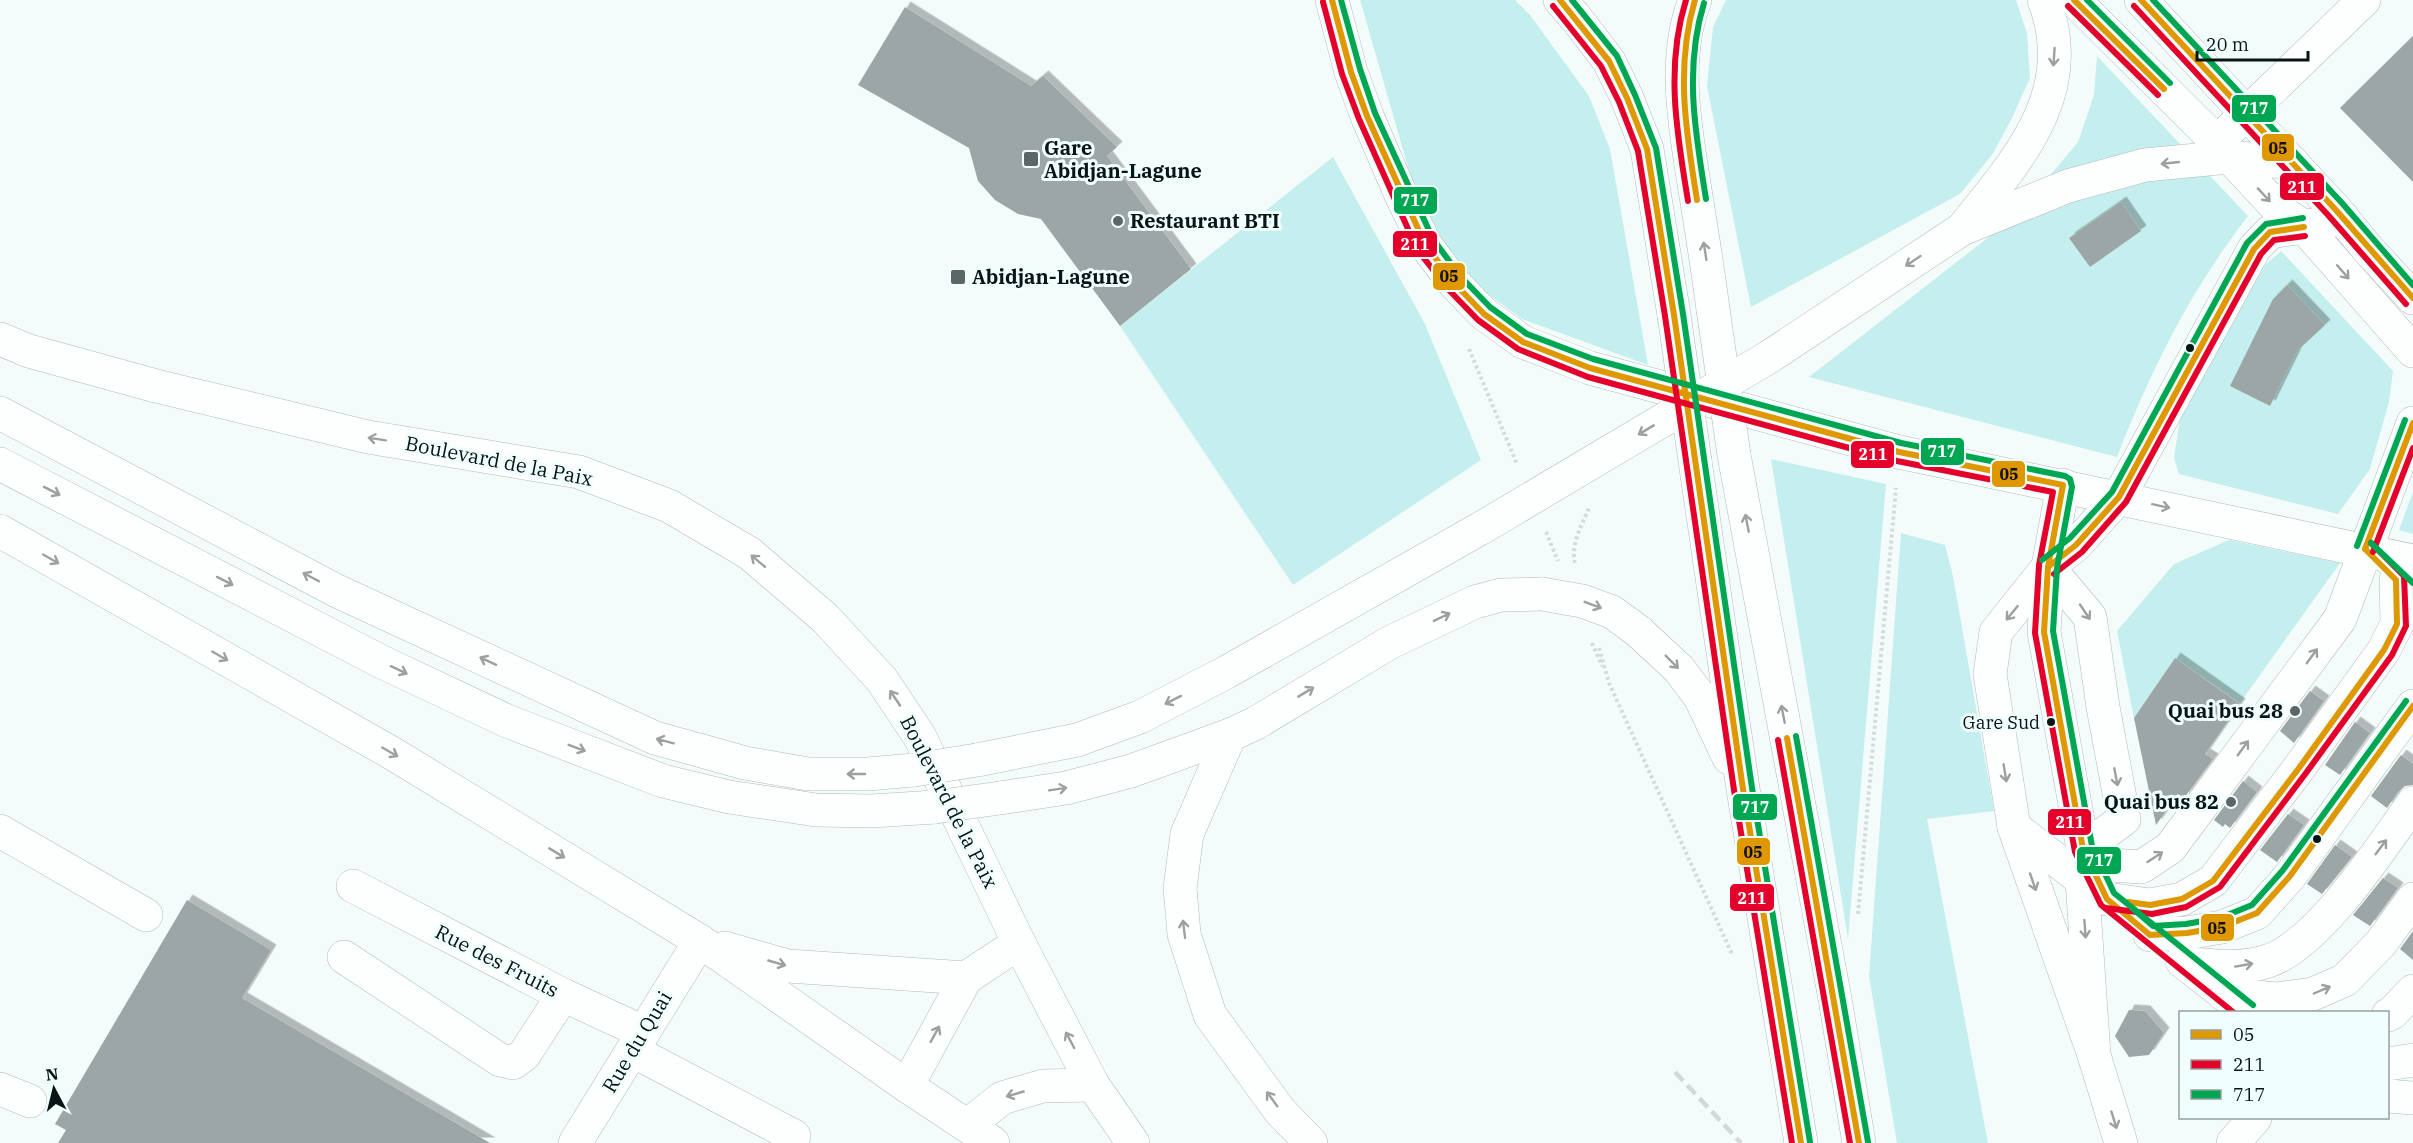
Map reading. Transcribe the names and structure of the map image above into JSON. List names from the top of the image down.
{
  "streets": {
    "main road": ["Boulevard de la Paix", "Rue des Fruits", "Rue du Quai"]
  },
  "crossings": [
    ["Rue des Fruits", "Rue du Quai"]
  ],
  "places": {
    "transit": ["Gare Abidjan-Lagune", "Abidjan-Lagune"],
    "other": [
      "Restaurant BTI",
      "Quai bus 28",
      "Gare Sud",
      "Quai bus 82"
    ]
  },
  "lines": ["transit line 05", "transit line 211", "transit line 717"],
  "legend": ["05", "211", "717"],
  "scale_bar": "20 m",
  "north": "top"
}
